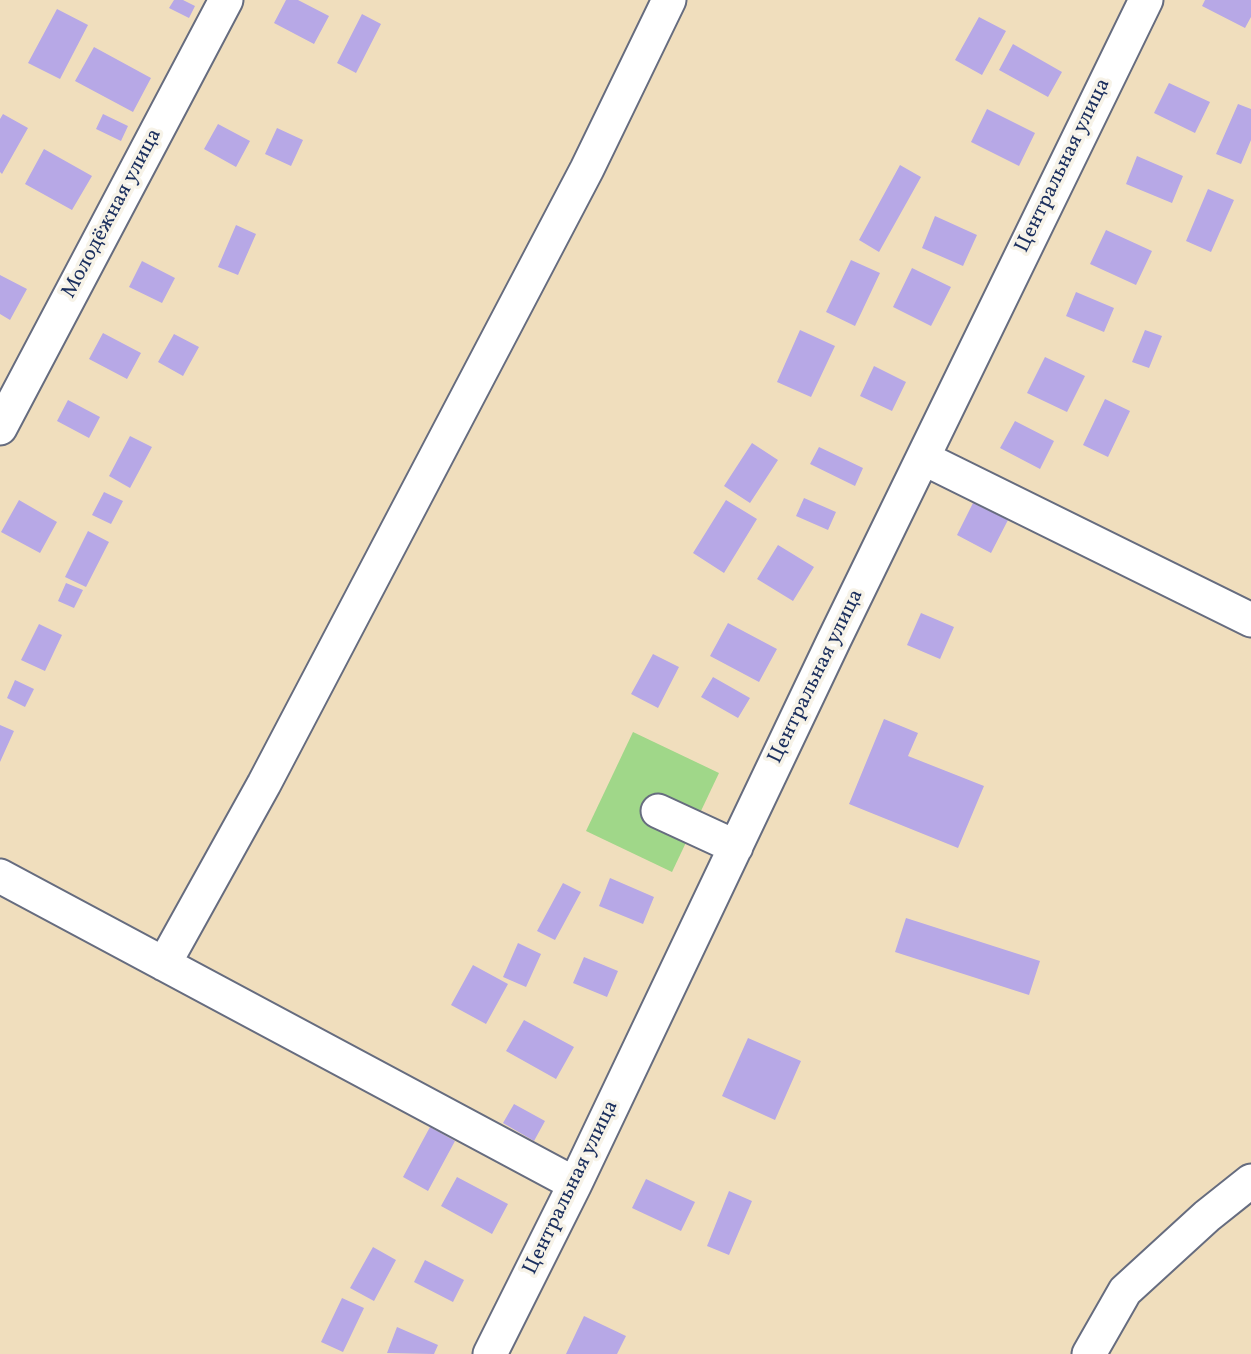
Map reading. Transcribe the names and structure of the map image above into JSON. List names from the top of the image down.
{
  "streets": {
    "street": ["Центральная улица", "Молодёжная улица"]
  }
}
